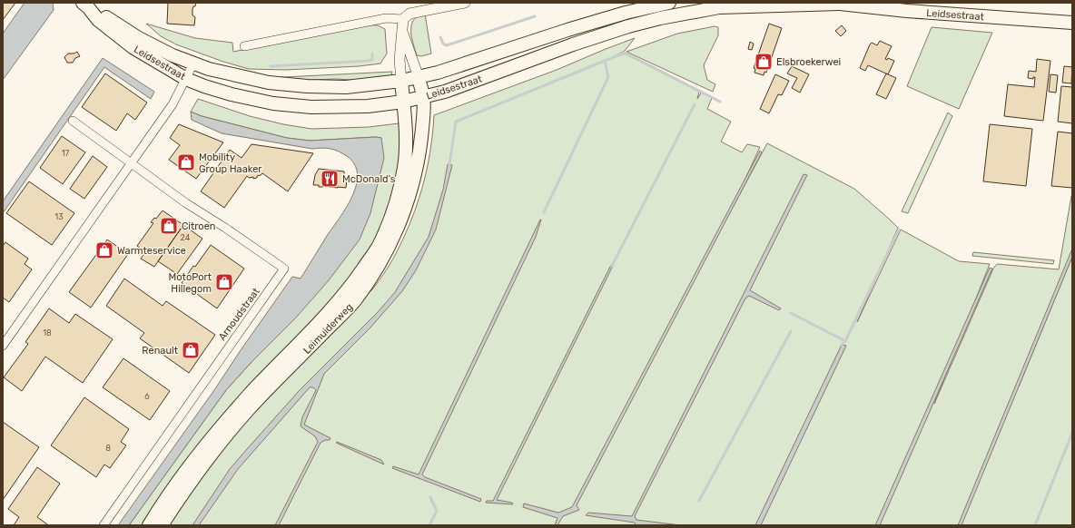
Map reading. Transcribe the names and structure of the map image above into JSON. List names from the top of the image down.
{
  "streets": {
    "main road": ["Leidsestraat", "Leimuiderweg"],
    "street": ["Arnoudstraat"]
  },
  "crossings": [
    ["Leidsestraat", "Leimuiderweg"]
  ],
  "places": {
    "shop": [
      "Elsbroekerwei",
      "Mobility Group Haaker",
      "Citroen",
      "Warmteservice",
      "MotoPort Hillegom",
      "Renault"
    ],
    "restaurant": ["McDonald's"]
  },
  "house_numbers": [
    "17",
    "13",
    "24",
    "18",
    "6",
    "8"
  ]
}
